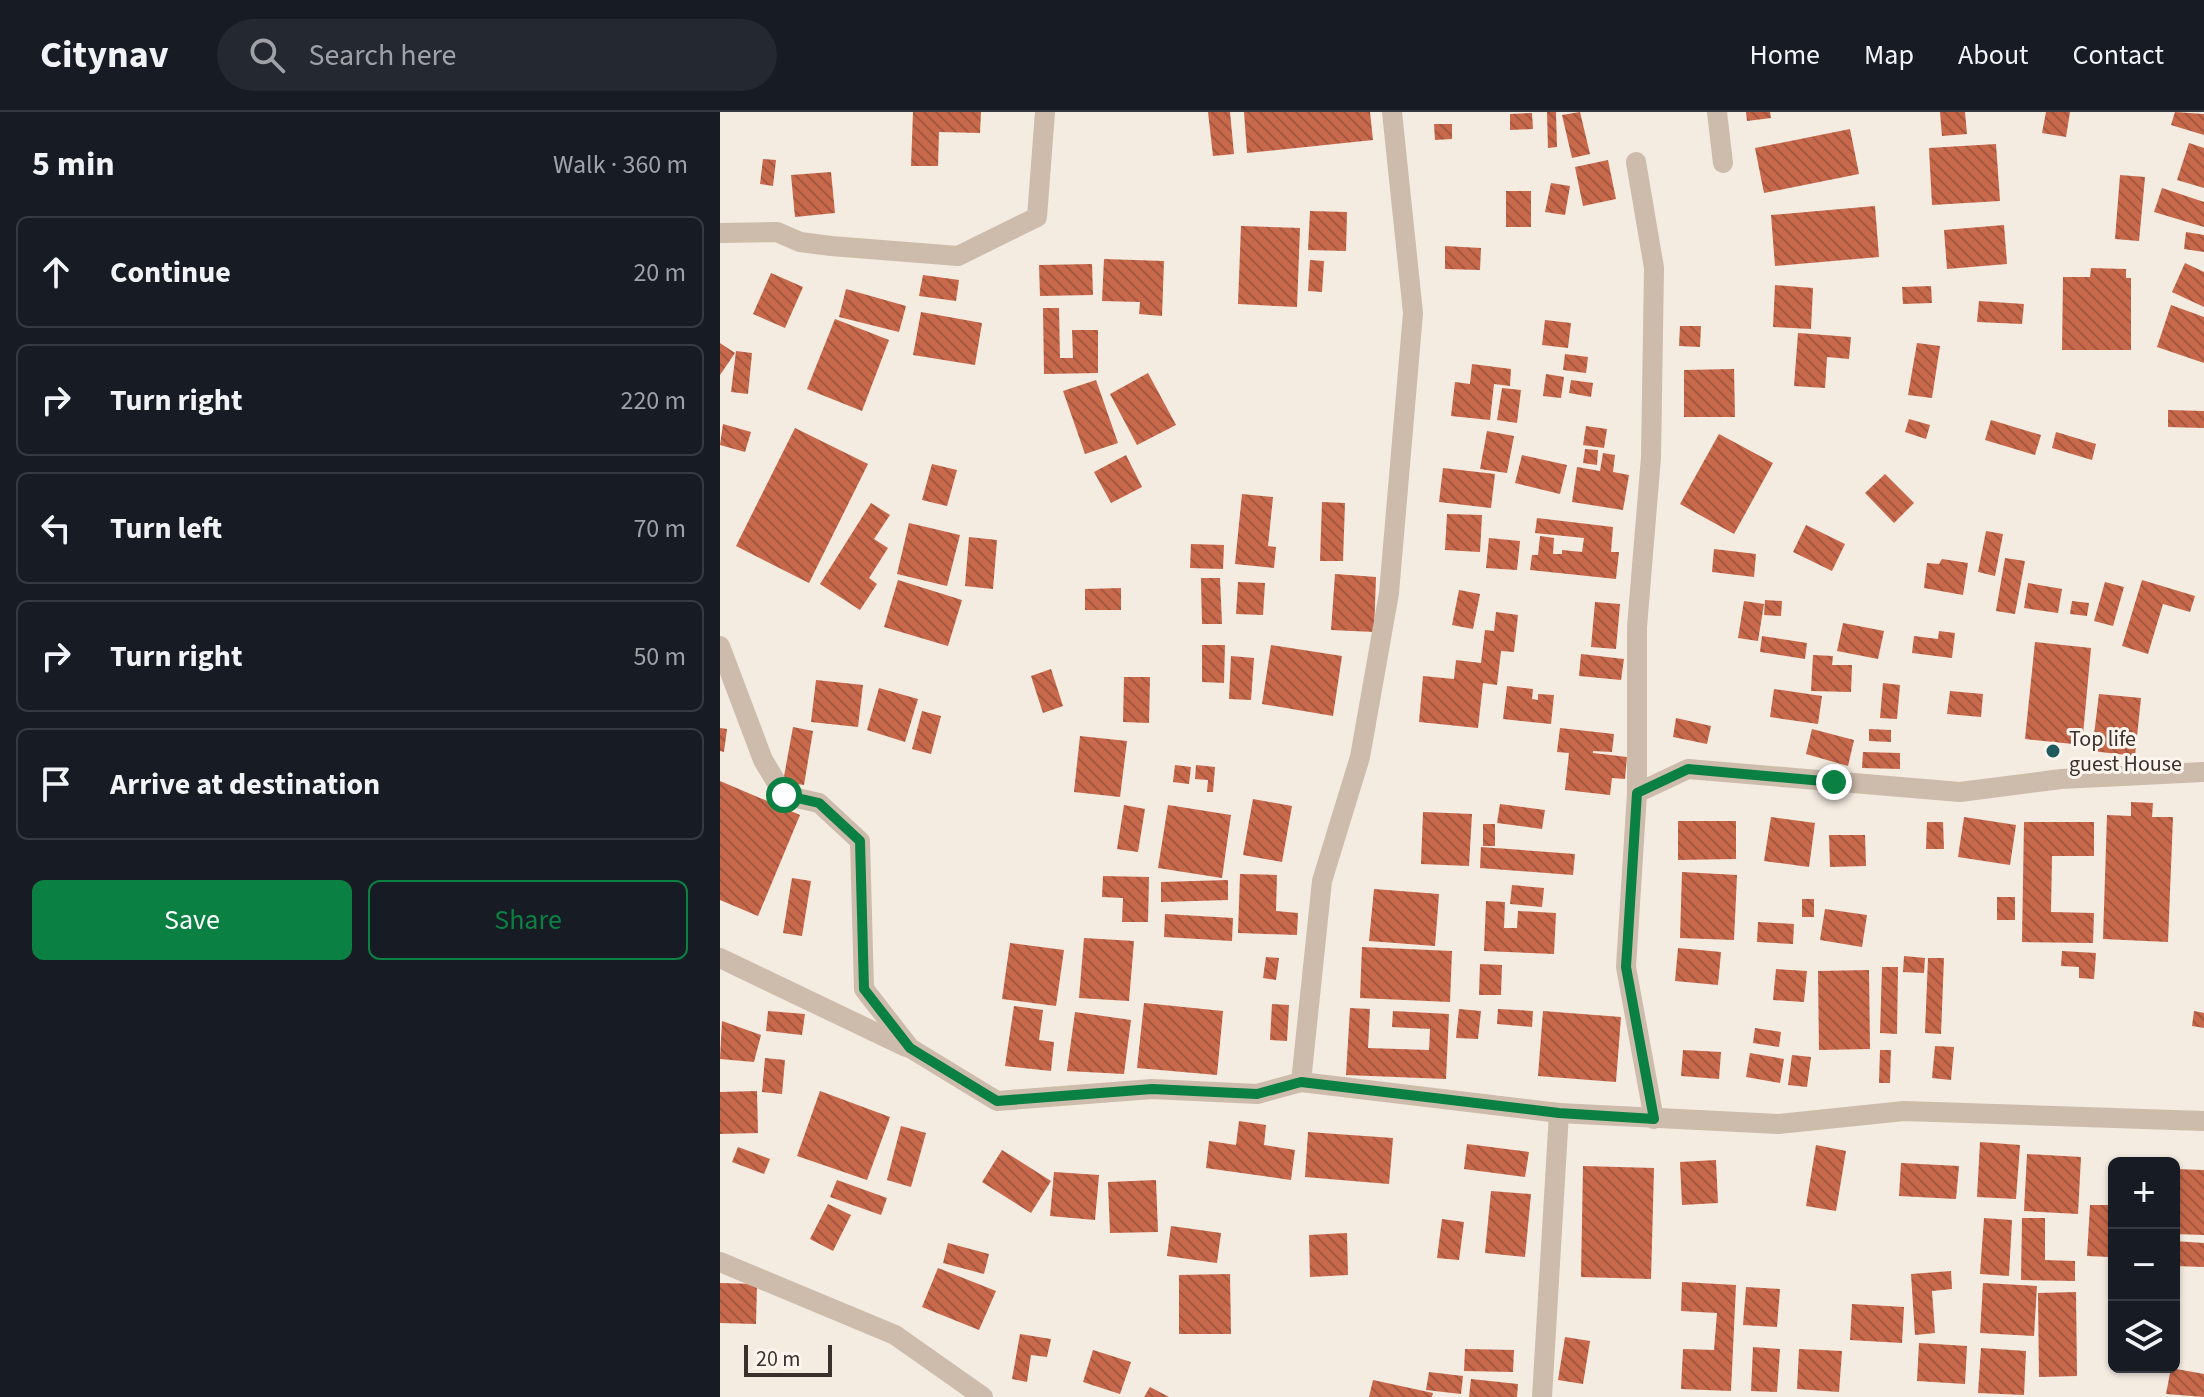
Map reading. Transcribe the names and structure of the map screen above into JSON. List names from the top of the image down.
{
  "places": ["Top life guest House"],
  "scale_bar": "20 m",
  "page": {
    "header": "Citynav",
    "search": "Search here",
    "nav": [
      "Home",
      "Map",
      "About",
      "Contact"
    ],
    "heading": ["5 min", "Walk · 360 m"],
    "list": [
      ["Continue", "20 m"],
      ["Turn right", "220 m"],
      ["Turn left", "70 m"],
      ["Turn right", "50 m"],
      "Arrive at destination"
    ],
    "buttons": ["Save", "Share"],
    "map_buttons": ["+", "−"],
    "scale": "20 m"
  }
}
